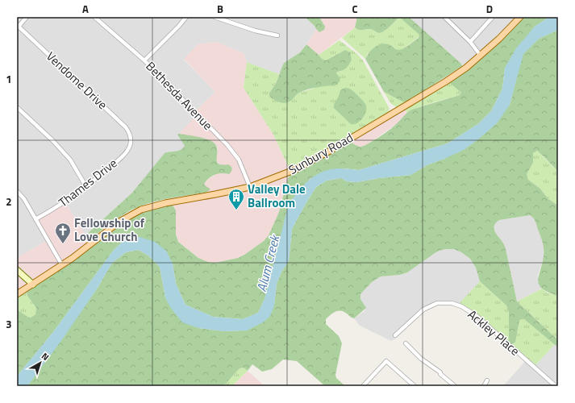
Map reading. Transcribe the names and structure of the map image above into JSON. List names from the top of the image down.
{
  "streets": {
    "main road": ["Sunbury Road"],
    "street": [
      "Vendome Drive",
      "Bethesda Avenue",
      "Thames Drive",
      "Ackley Place"
    ]
  },
  "crossings": [
    ["Vendome Drive", "Thames Drive"],
    ["Bethesda Avenue", "Sunbury Road"]
  ],
  "water": ["Alum Creek"],
  "places": {
    "building": ["Valley Dale Ballroom"],
    "church": ["Fellowship of Love Church"]
  },
  "north": "top right",
  "grid": {
    "columns": [
      "A",
      "B",
      "C",
      "D"
    ],
    "rows": ["1", "2", "3"]
  }
}
